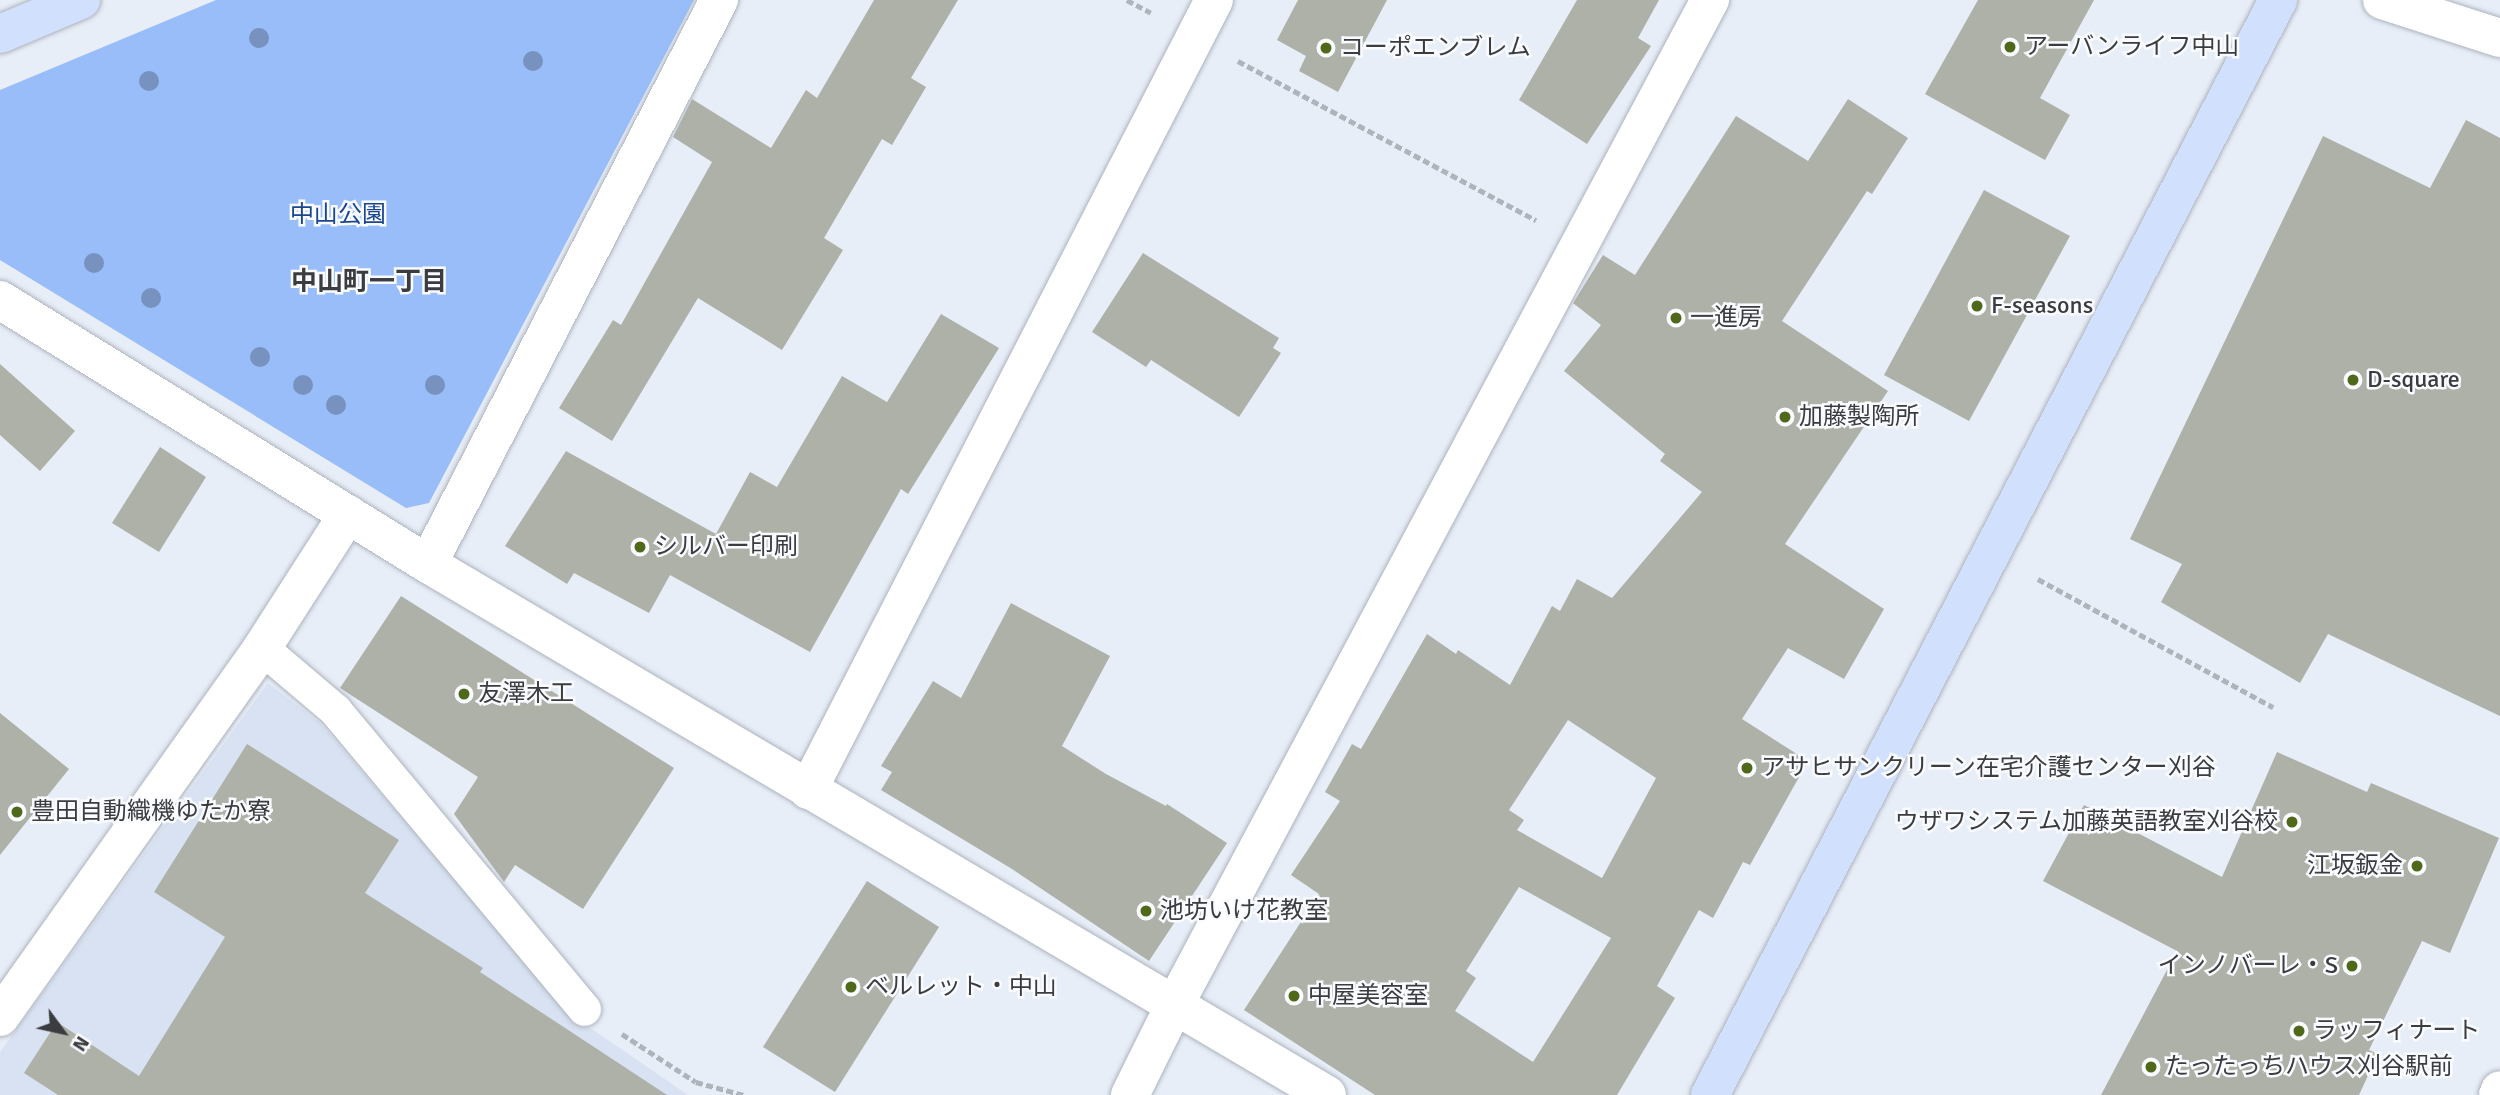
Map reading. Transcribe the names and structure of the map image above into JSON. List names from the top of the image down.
{
  "districts": ["中山町一丁目"],
  "parks": ["中山公園"],
  "places": [
    "アーバンライフ中山",
    "コーポエンブレム",
    "F-seasons",
    "一進房",
    "D-square",
    "加藤製陶所",
    "シルバー印刷",
    "友澤木工",
    "アサヒサンクリーン在宅介護センター刈谷",
    "豊田自動織機ゆたか寮",
    "ウザワシステム加藤英語教室刈谷校",
    "江坂鈑金",
    "池坊いけ花教室",
    "インノバーレ・S",
    "ベルレット・中山",
    "中屋美容室",
    "ラッフィナート",
    "たったっちハウス刈谷駅前"
  ],
  "north": "bottom right"
}
